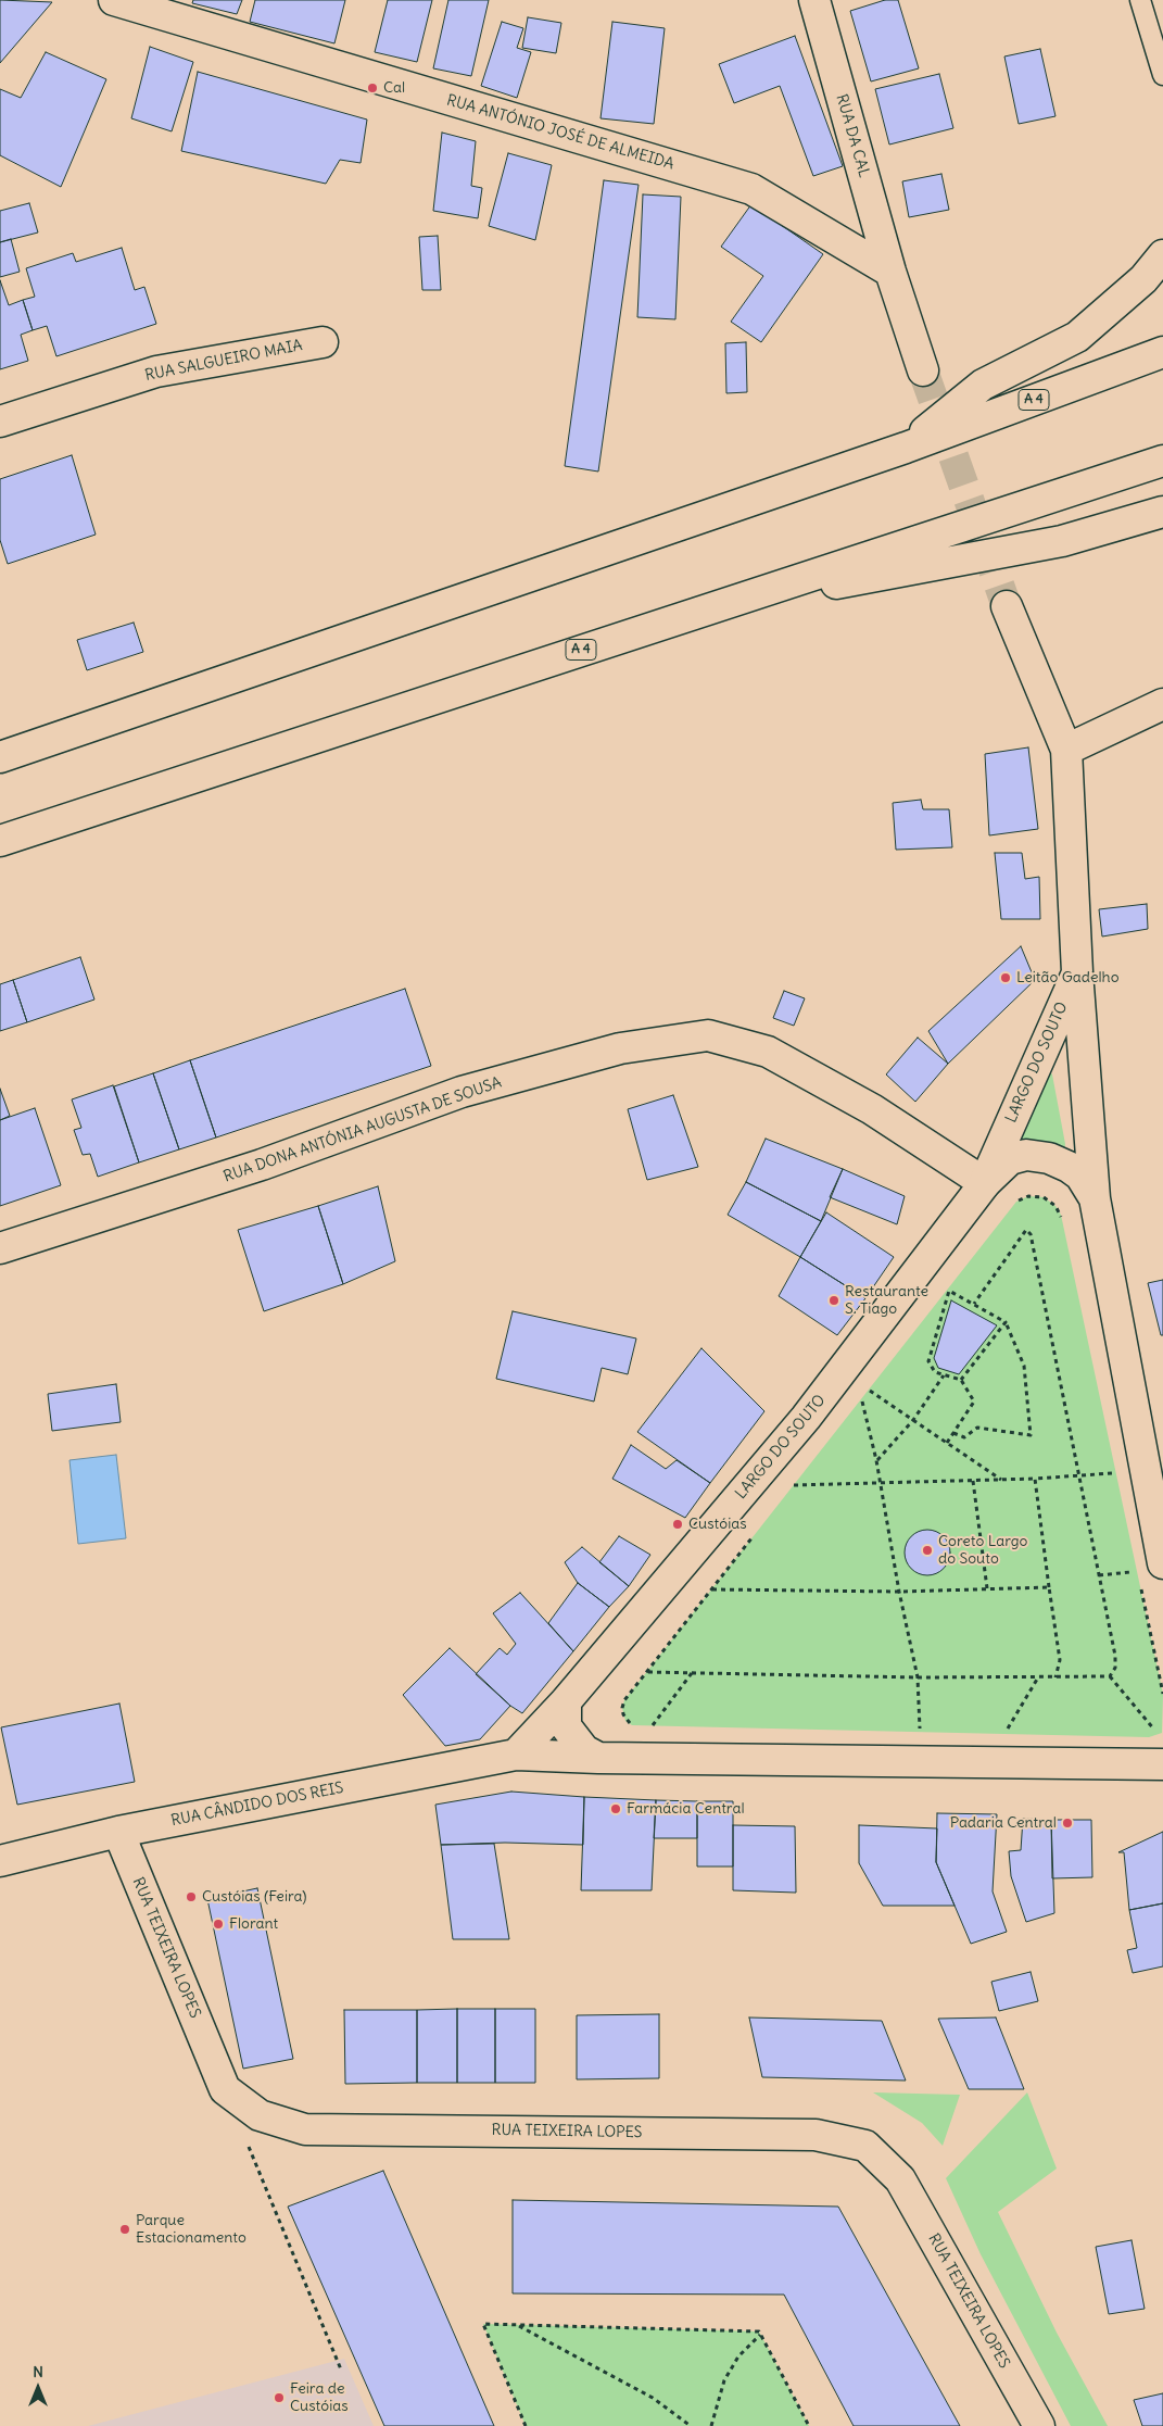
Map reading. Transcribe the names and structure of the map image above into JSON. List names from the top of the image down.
{
  "streets": {
    "main road": [
      "RUA ANTÓNIO JOSÉ DE ALMEIDA",
      "RUA DA CAL",
      "RUA SALGUEIRO MAIA",
      "A 4",
      "LARGO DO SOUTO",
      "RUA DONA ANTÓNIA AUGUSTA DE SOUSA",
      "RUA CÂNDIDO DOS REIS",
      "RUA TEIXEIRA LOPES"
    ]
  },
  "crossings": [
    ["RUA ANTÓNIO JOSÉ DE ALMEIDA", "RUA DA CAL"],
    ["LARGO DO SOUTO", "RUA DONA ANTÓNIA AUGUSTA DE SOUSA"],
    ["LARGO DO SOUTO", "RUA CÂNDIDO DOS REIS"],
    ["RUA CÂNDIDO DOS REIS", "RUA TEIXEIRA LOPES"]
  ],
  "places": [
    "Cal",
    "Leitão Gadelho",
    "Restaurante S. Tiago",
    "Custóias",
    "Coreto Largo do Souto",
    "Farmácia Central",
    "Padaria Central",
    "Custóias (Feira)",
    "Florant",
    "Parque Estacionamento",
    "Feira de Custóias"
  ],
  "north": "top"
}
